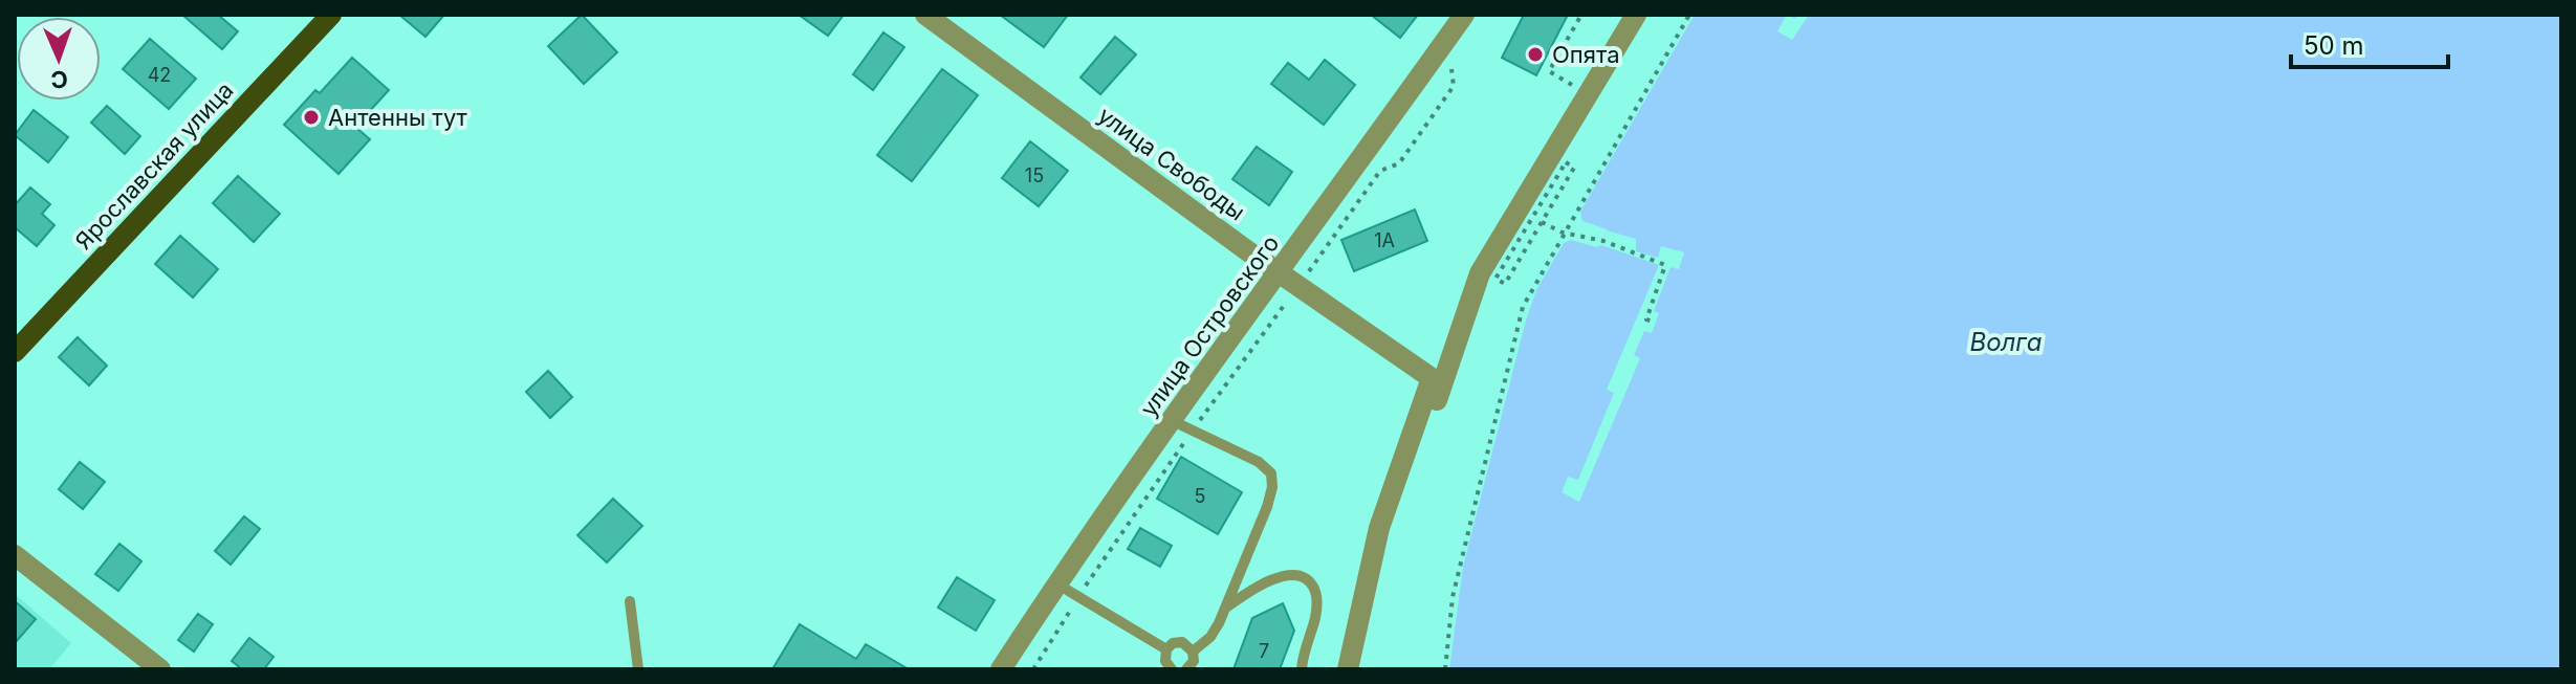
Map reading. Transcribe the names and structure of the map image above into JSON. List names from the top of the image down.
{
  "streets": {
    "main road": ["Ярославская улица"],
    "street": ["улица Свободы", "улица Островского"]
  },
  "crossings": [
    ["улица Свободы", "улица Островского"]
  ],
  "water": ["Волга"],
  "places": ["Опята", "Антенны тут"],
  "house_numbers": [
    "42",
    "15",
    "1А",
    "5",
    "7"
  ],
  "scale_bar": "50 m",
  "north": "bottom"
}
